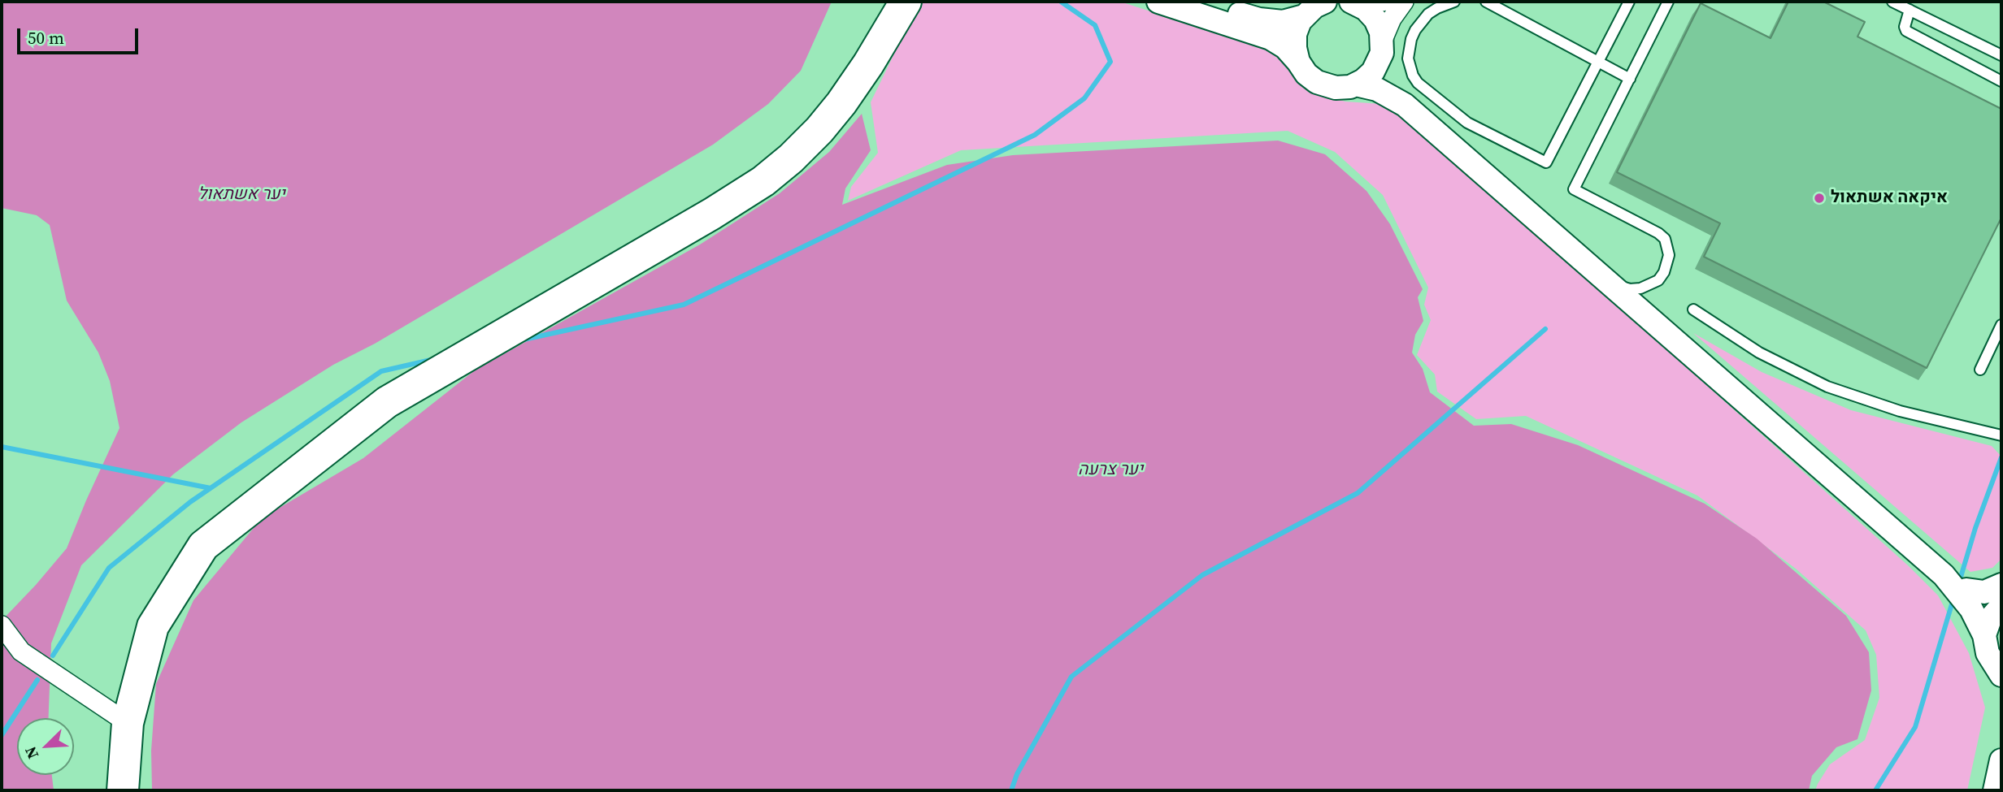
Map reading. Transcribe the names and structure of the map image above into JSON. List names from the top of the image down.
{
  "parks": ["יער אשתאול", "יער צרעה"],
  "places": ["איקאה אשתאול"],
  "scale_bar": "50 m",
  "north": "bottom left"
}
